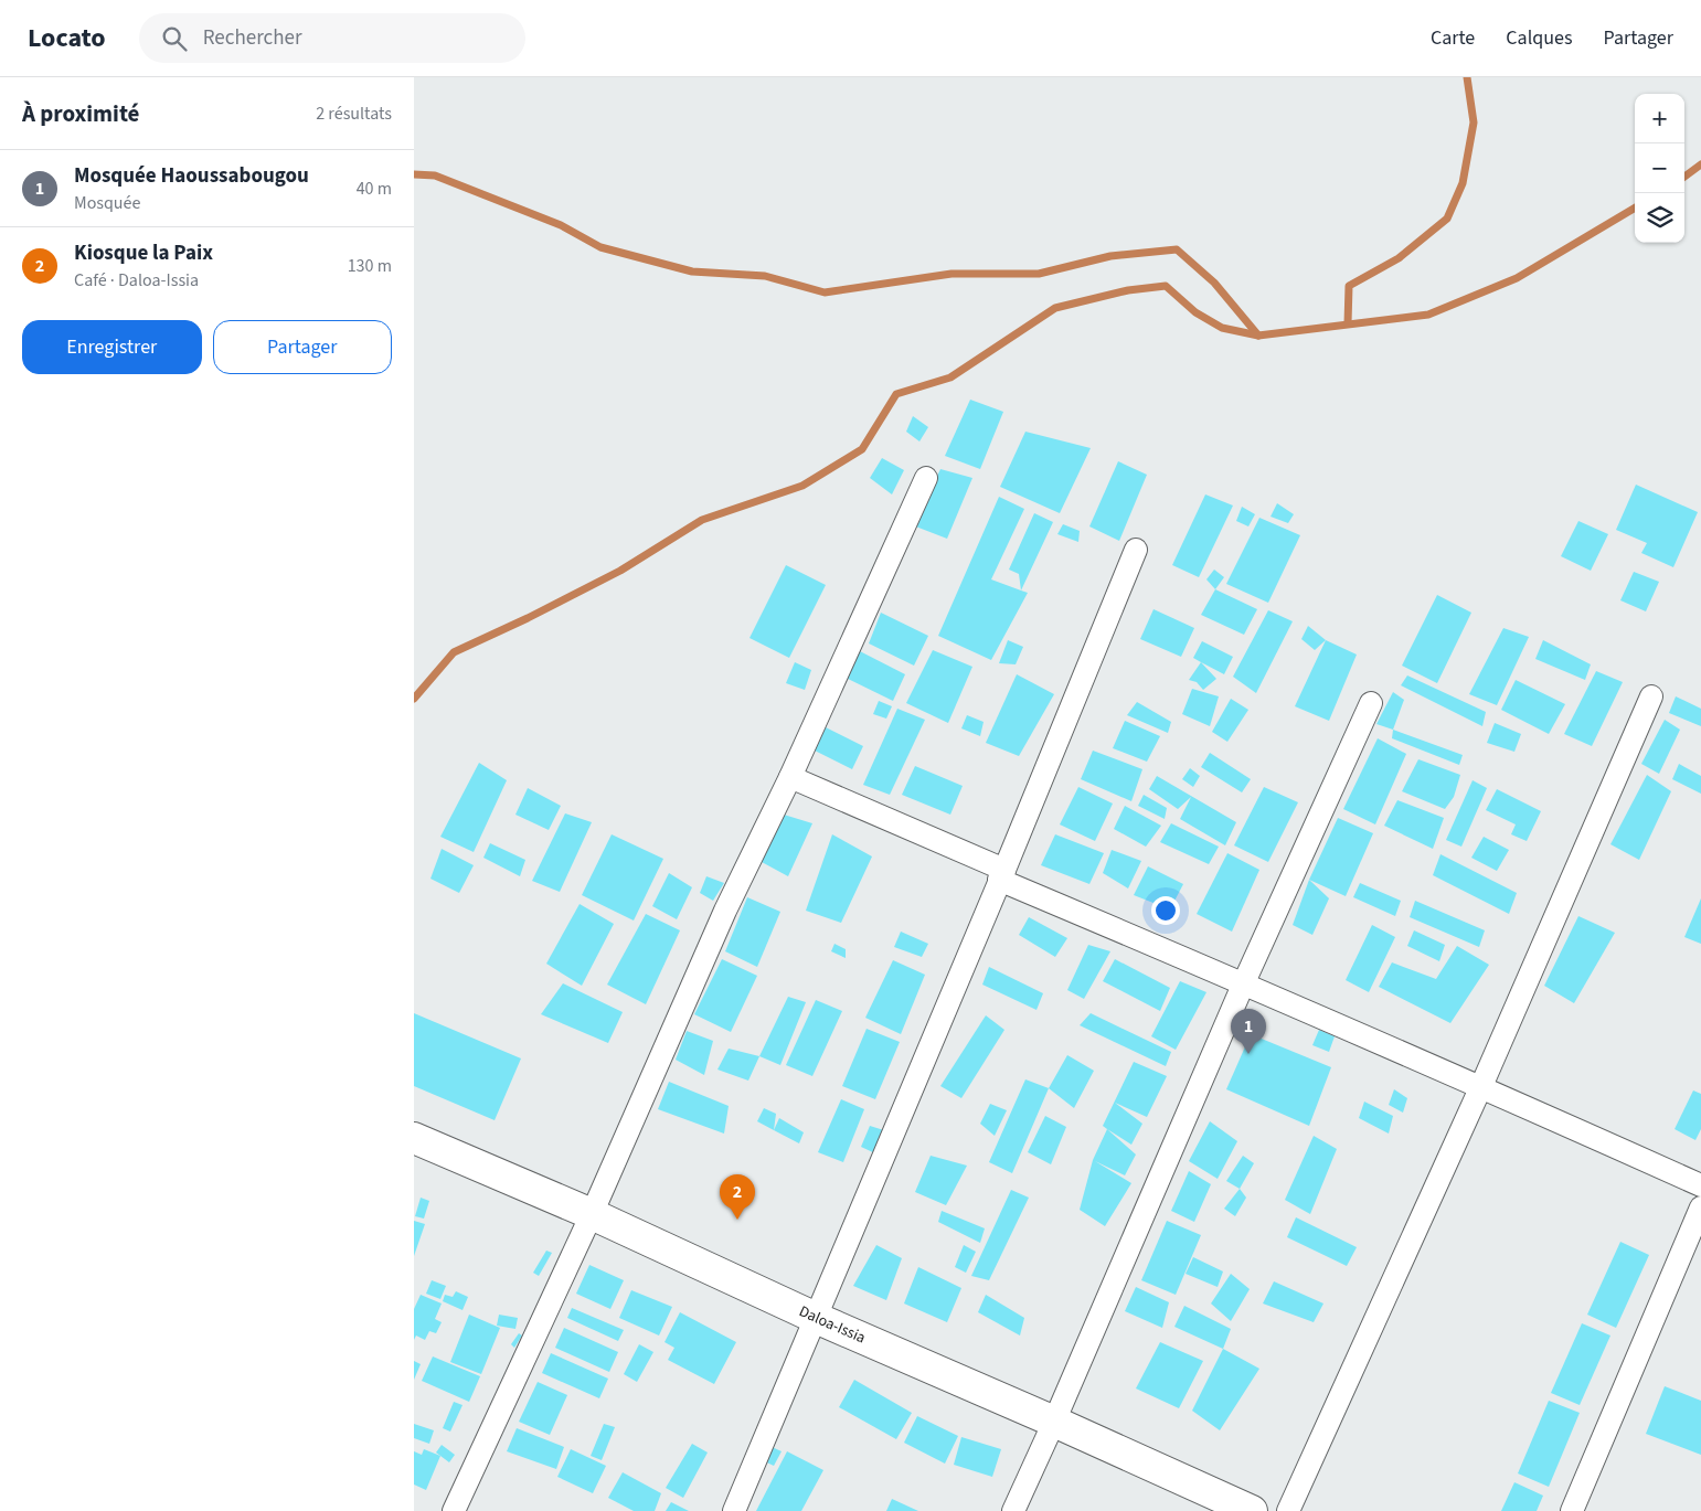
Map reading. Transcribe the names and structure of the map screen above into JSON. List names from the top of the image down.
{
  "streets": {
    "main road": ["Daloa-Issia"]
  },
  "page": {
    "header": "Locato",
    "search": "Rechercher",
    "nav": ["Carte", "Calques", "Partager"],
    "heading": ["À proximité", "2 résultats"],
    "map_buttons": ["+", "−"],
    "list": [
      {
        "mark": "1",
        "name": "Mosquée Haoussabougou",
        "note": "Mosquée",
        "value": "40 m"
      },
      {
        "mark": "2",
        "name": "Kiosque la Paix",
        "note": "Café · Daloa-Issia",
        "value": "130 m"
      }
    ],
    "buttons": ["Enregistrer", "Partager"],
    "pins": ["1", "2"]
  }
}
